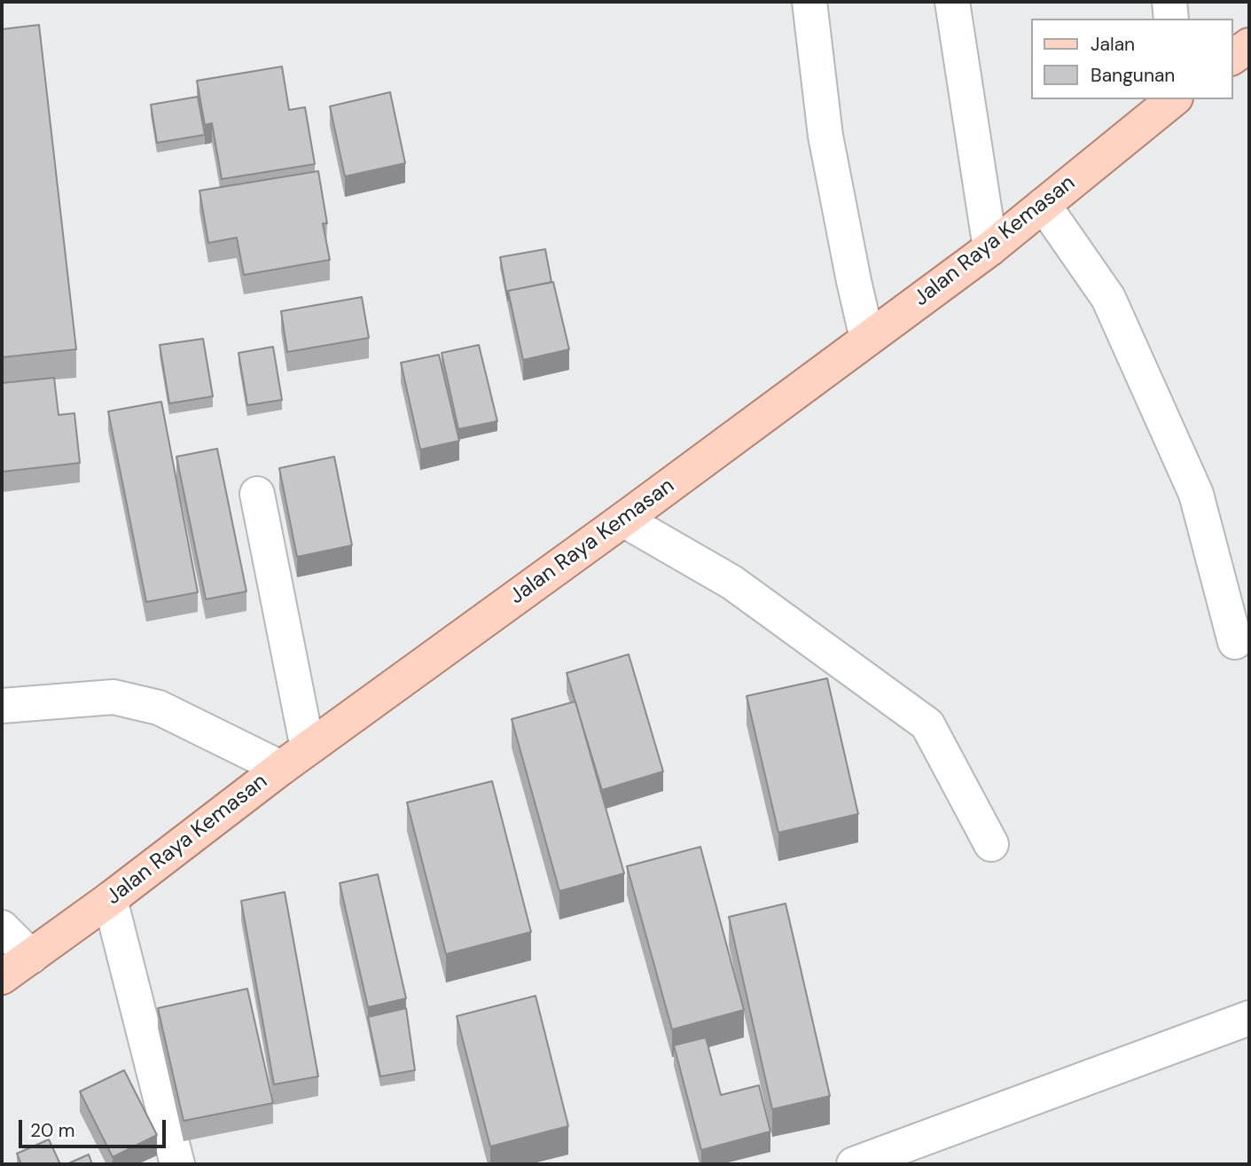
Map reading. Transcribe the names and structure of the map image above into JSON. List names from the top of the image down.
{
  "streets": {
    "main road": ["Jalan Raya Kemasan"]
  },
  "legend": ["Jalan", "Bangunan"],
  "scale_bar": "20 m"
}
